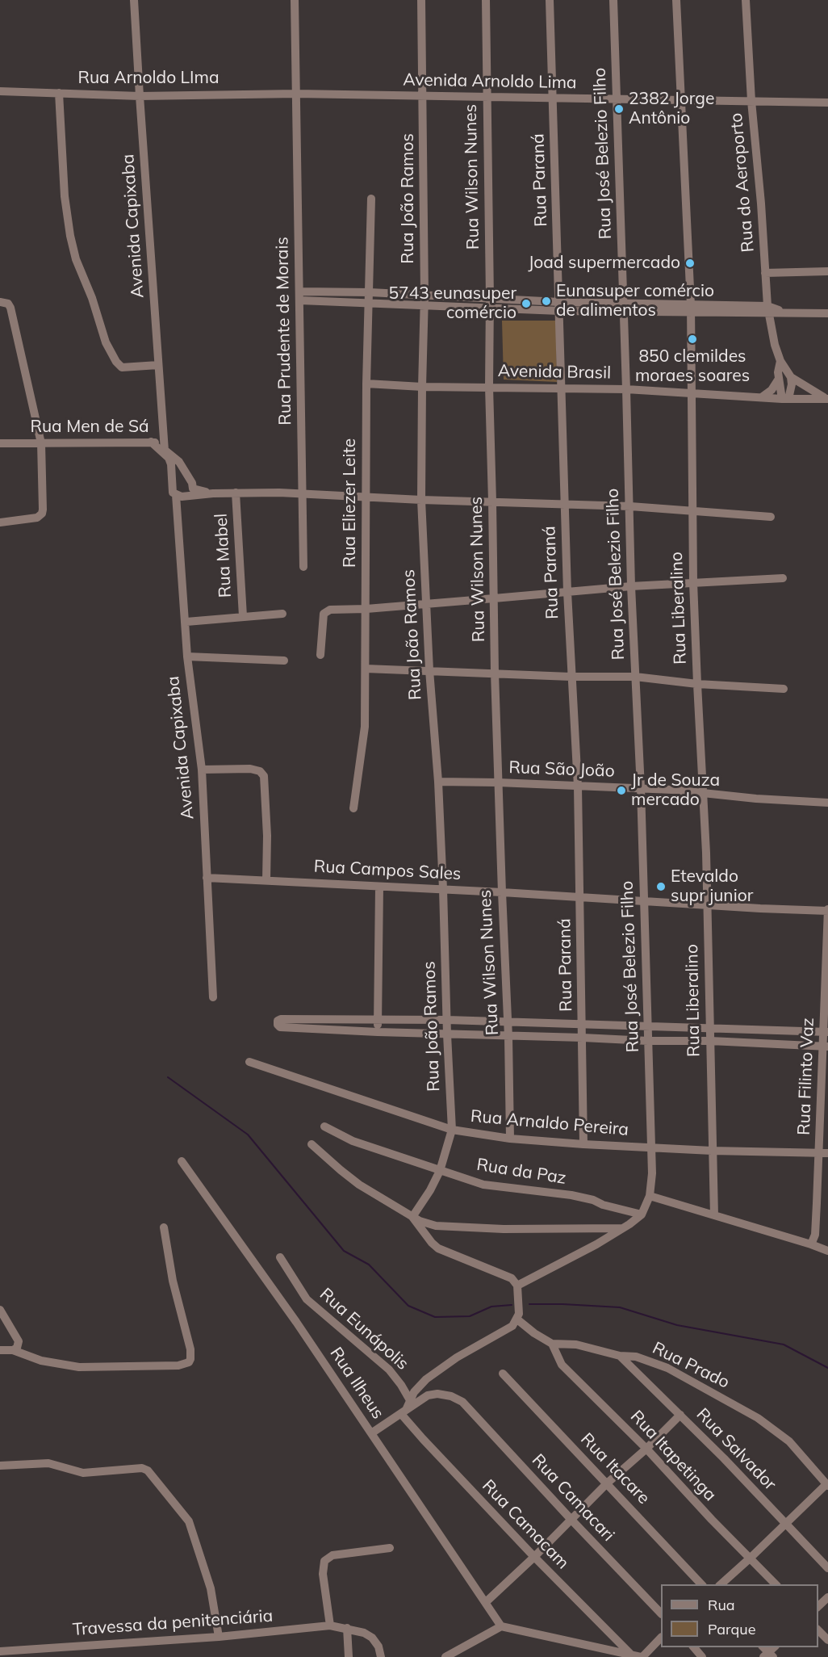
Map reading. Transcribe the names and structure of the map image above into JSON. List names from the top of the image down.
{
  "streets": {
    "street": [
      "Rua Arnoldo LIma",
      "Avenida Arnoldo Lima",
      "Rua José Belezio Filho",
      "Rua Wilson Nunes",
      "Rua Paraná",
      "Rua do Aeroporto",
      "Rua João Ramos",
      "Avenida Capixaba",
      "Rua Prudente de Morais",
      "Avenida Brasil",
      "Rua Men de Sá",
      "Rua Eliezer Leite",
      "Rua Mabel",
      "Rua Liberalino",
      "Rua São João",
      "Rua Campos Sales",
      "Rua Filinto Vaz",
      "Rua Arnaldo Pereira",
      "Rua da Paz",
      "Rua Eunápolis",
      "Rua Prado",
      "Rua Ilheus",
      "Rua Salvador",
      "Rua Itapetinga",
      "Rua Itacare",
      "Rua Camacari",
      "Rua Camacam",
      "Travessa da penitenciária"
    ]
  },
  "crossings": [
    ["Rua Arnoldo LIma", "Avenida Arnoldo Lima"],
    ["Rua Arnoldo LIma", "Avenida Capixaba"],
    ["Rua Arnoldo LIma", "Rua Prudente de Morais"],
    ["Avenida Arnoldo Lima", "Rua José Belezio Filho"],
    ["Avenida Arnoldo Lima", "Rua Wilson Nunes"],
    ["Avenida Arnoldo Lima", "Rua Paraná"],
    ["Avenida Arnoldo Lima", "Rua do Aeroporto"],
    ["Avenida Arnoldo Lima", "Rua João Ramos"],
    ["Avenida Arnoldo Lima", "Rua Prudente de Morais"],
    ["Avenida Arnoldo Lima", "Rua Liberalino"],
    ["Rua José Belezio Filho", "Avenida Brasil"],
    ["Rua José Belezio Filho", "Rua São João"],
    ["Rua José Belezio Filho", "Rua Campos Sales"],
    ["Rua José Belezio Filho", "Rua Arnaldo Pereira"],
    ["Rua Wilson Nunes", "Avenida Brasil"],
    ["Rua Wilson Nunes", "Rua São João"],
    ["Rua Wilson Nunes", "Rua Campos Sales"],
    ["Rua Wilson Nunes", "Rua Arnaldo Pereira"],
    ["Rua Paraná", "Avenida Brasil"],
    ["Rua Paraná", "Rua São João"],
    ["Rua Paraná", "Rua Campos Sales"],
    ["Rua Paraná", "Rua Arnaldo Pereira"],
    ["Rua João Ramos", "Avenida Brasil"],
    ["Rua João Ramos", "Rua São João"],
    ["Rua João Ramos", "Rua Campos Sales"],
    ["Rua João Ramos", "Rua Arnaldo Pereira"],
    ["Rua João Ramos", "Rua da Paz"],
    ["Avenida Capixaba", "Rua Men de Sá"],
    ["Avenida Capixaba", "Rua Campos Sales"],
    ["Avenida Brasil", "Rua Eliezer Leite"],
    ["Avenida Brasil", "Rua Liberalino"],
    ["Rua Liberalino", "Rua São João"],
    ["Rua Liberalino", "Rua Campos Sales"],
    ["Rua Liberalino", "Rua Arnaldo Pereira"],
    ["Rua Campos Sales", "Rua Filinto Vaz"],
    ["Rua Filinto Vaz", "Rua Arnaldo Pereira"],
    ["Rua Prado", "Rua Salvador"],
    ["Rua Prado", "Rua Itapetinga"],
    ["Rua Camacari", "Rua Camacam"]
  ],
  "places": [
    "2382 Jorge Antônio",
    "Joad supermercado",
    "Eunasuper comércio de alimentos",
    "5743 eunasuper comércio",
    "850 clemildes moraes soares",
    "Jr de Souza mercado",
    "Etevaldo supr junior"
  ],
  "legend": ["Rua", "Parque"]
}
